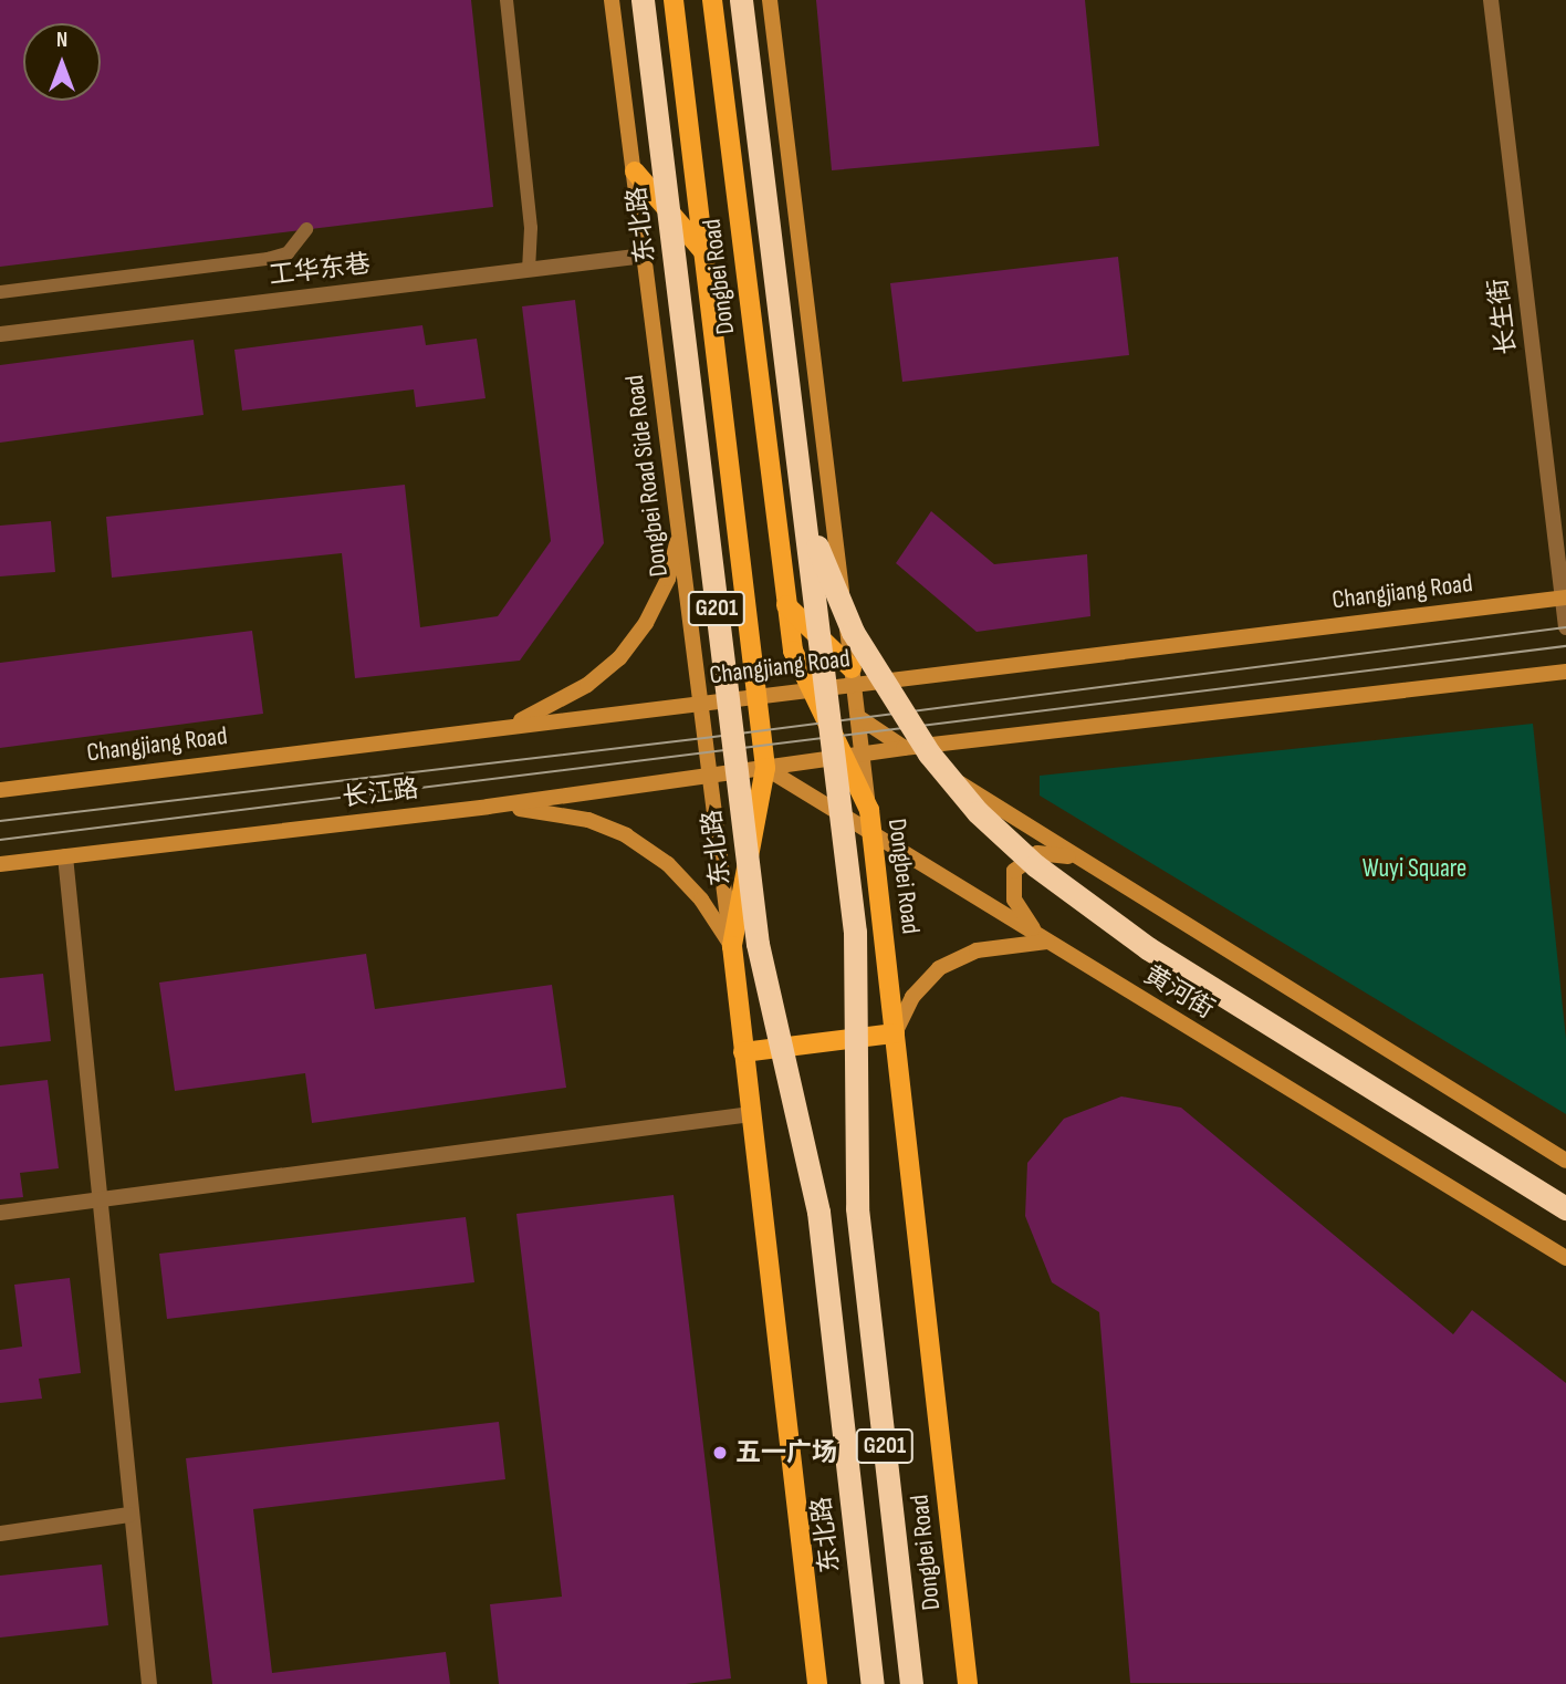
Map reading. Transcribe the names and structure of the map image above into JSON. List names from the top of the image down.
{
  "streets": {
    "highway": ["东北路", "G201"],
    "main road": [
      "Dongbei Road",
      "Dongbei Road Side Road",
      "Changjiang Road",
      "长江路",
      "黄河街"
    ],
    "street": ["工华东巷", "长生街"]
  },
  "crossings": [
    ["工华东巷", "Dongbei Road Side Road"],
    ["Dongbei Road", "Dongbei Road Side Road"],
    ["Dongbei Road", "Changjiang Road"],
    ["Dongbei Road", "长江路"],
    ["Dongbei Road", "黄河街"],
    ["长生街", "Changjiang Road"],
    ["Dongbei Road Side Road", "Changjiang Road"],
    ["Dongbei Road Side Road", "长江路"],
    ["长江路", "黄河街"]
  ],
  "parks": ["Wuyi Square"],
  "places": ["五一广场"],
  "north": "top"
}
